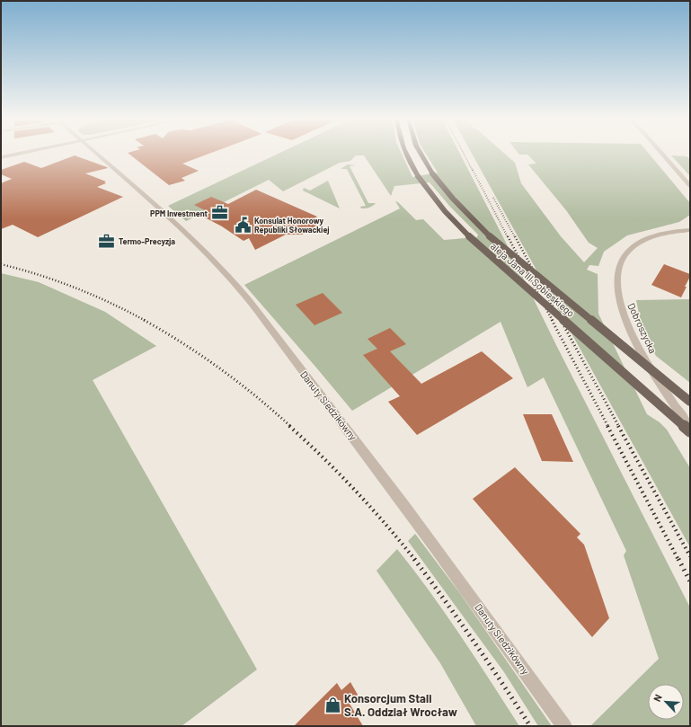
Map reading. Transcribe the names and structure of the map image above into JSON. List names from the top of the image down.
{
  "streets": {
    "main road": ["aleja Jana III Sobieskiego"],
    "street": ["Dobroszycka", "Danuty Siedzikówny"]
  },
  "places": {
    "office": ["PPM Investment", "Termo-Precyzja"],
    "public building": ["Konsulat Honorowy Republiki Słowackiej"],
    "shop": ["Konsorcjum Stali S.A. Oddział Wrocław"]
  },
  "north": "top left"
}
